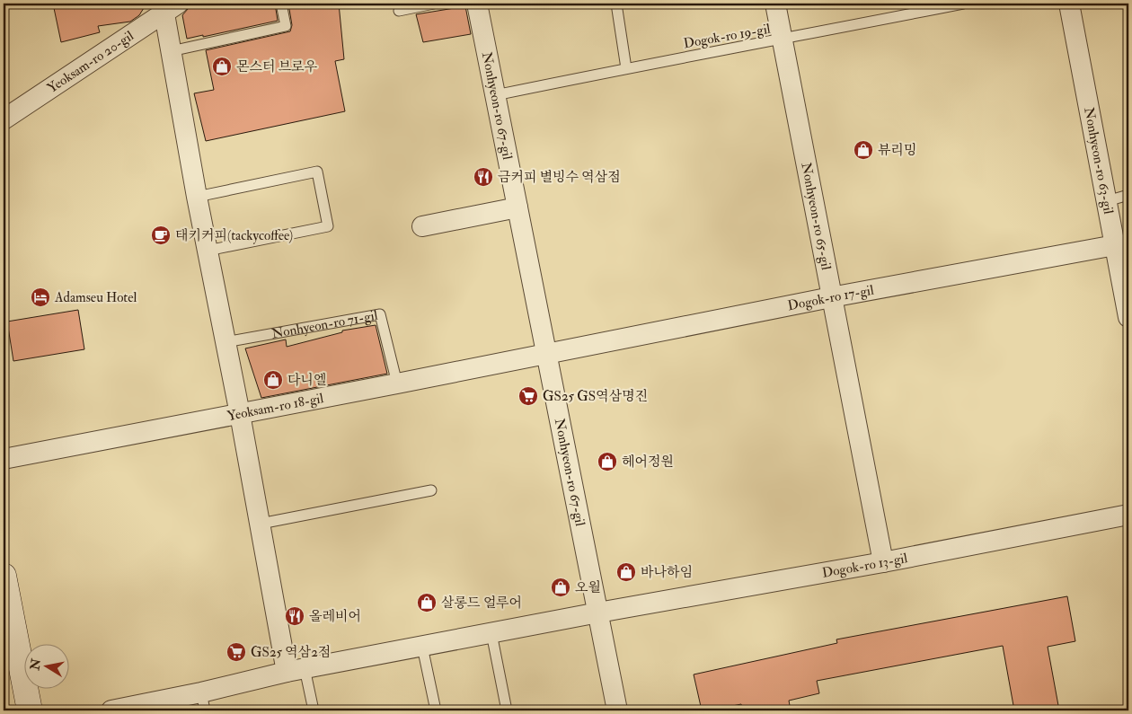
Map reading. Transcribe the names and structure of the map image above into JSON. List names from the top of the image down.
{
  "streets": {
    "street": [
      "Yeoksam-ro 20-gil",
      "Nonhyeon-ro 67-gil",
      "Nonhyeon-ro 63-gil",
      "Nonhyeon-ro 65-gil",
      "Dogok-ro 17-gil",
      "Yeoksam-ro 18-gil",
      "Dogok-ro 13-gil"
    ],
    "lane": ["Dogok-ro 19-gil", "Nonhyeon-ro 71-gil"]
  },
  "crossings": [
    ["Dogok-ro 19-gil", "Nonhyeon-ro 67-gil"],
    ["Dogok-ro 19-gil", "Nonhyeon-ro 65-gil"],
    ["Nonhyeon-ro 67-gil", "Dogok-ro 17-gil"],
    ["Nonhyeon-ro 67-gil", "Yeoksam-ro 18-gil"],
    ["Nonhyeon-ro 67-gil", "Dogok-ro 13-gil"],
    ["Nonhyeon-ro 63-gil", "Dogok-ro 17-gil"],
    ["Nonhyeon-ro 65-gil", "Dogok-ro 17-gil"],
    ["Nonhyeon-ro 65-gil", "Dogok-ro 13-gil"],
    ["Dogok-ro 17-gil", "Yeoksam-ro 18-gil"],
    ["Nonhyeon-ro 71-gil", "Yeoksam-ro 18-gil"]
  ],
  "places": {
    "shop": [
      "몬스터 브로우",
      "뷰리밍",
      "다니엘",
      "헤어정원",
      "바나하임",
      "오월",
      "살롱드 얼루어"
    ],
    "restaurant": ["금커피 별빙수 역삼점", "올레비어"],
    "cafe": ["태키커피(tackycoffee)"],
    "hotel": ["Adamseu Hotel"],
    "supermarket": ["GS25 GS역삼명진", "GS25 역삼2점"]
  },
  "north": "left"
}
